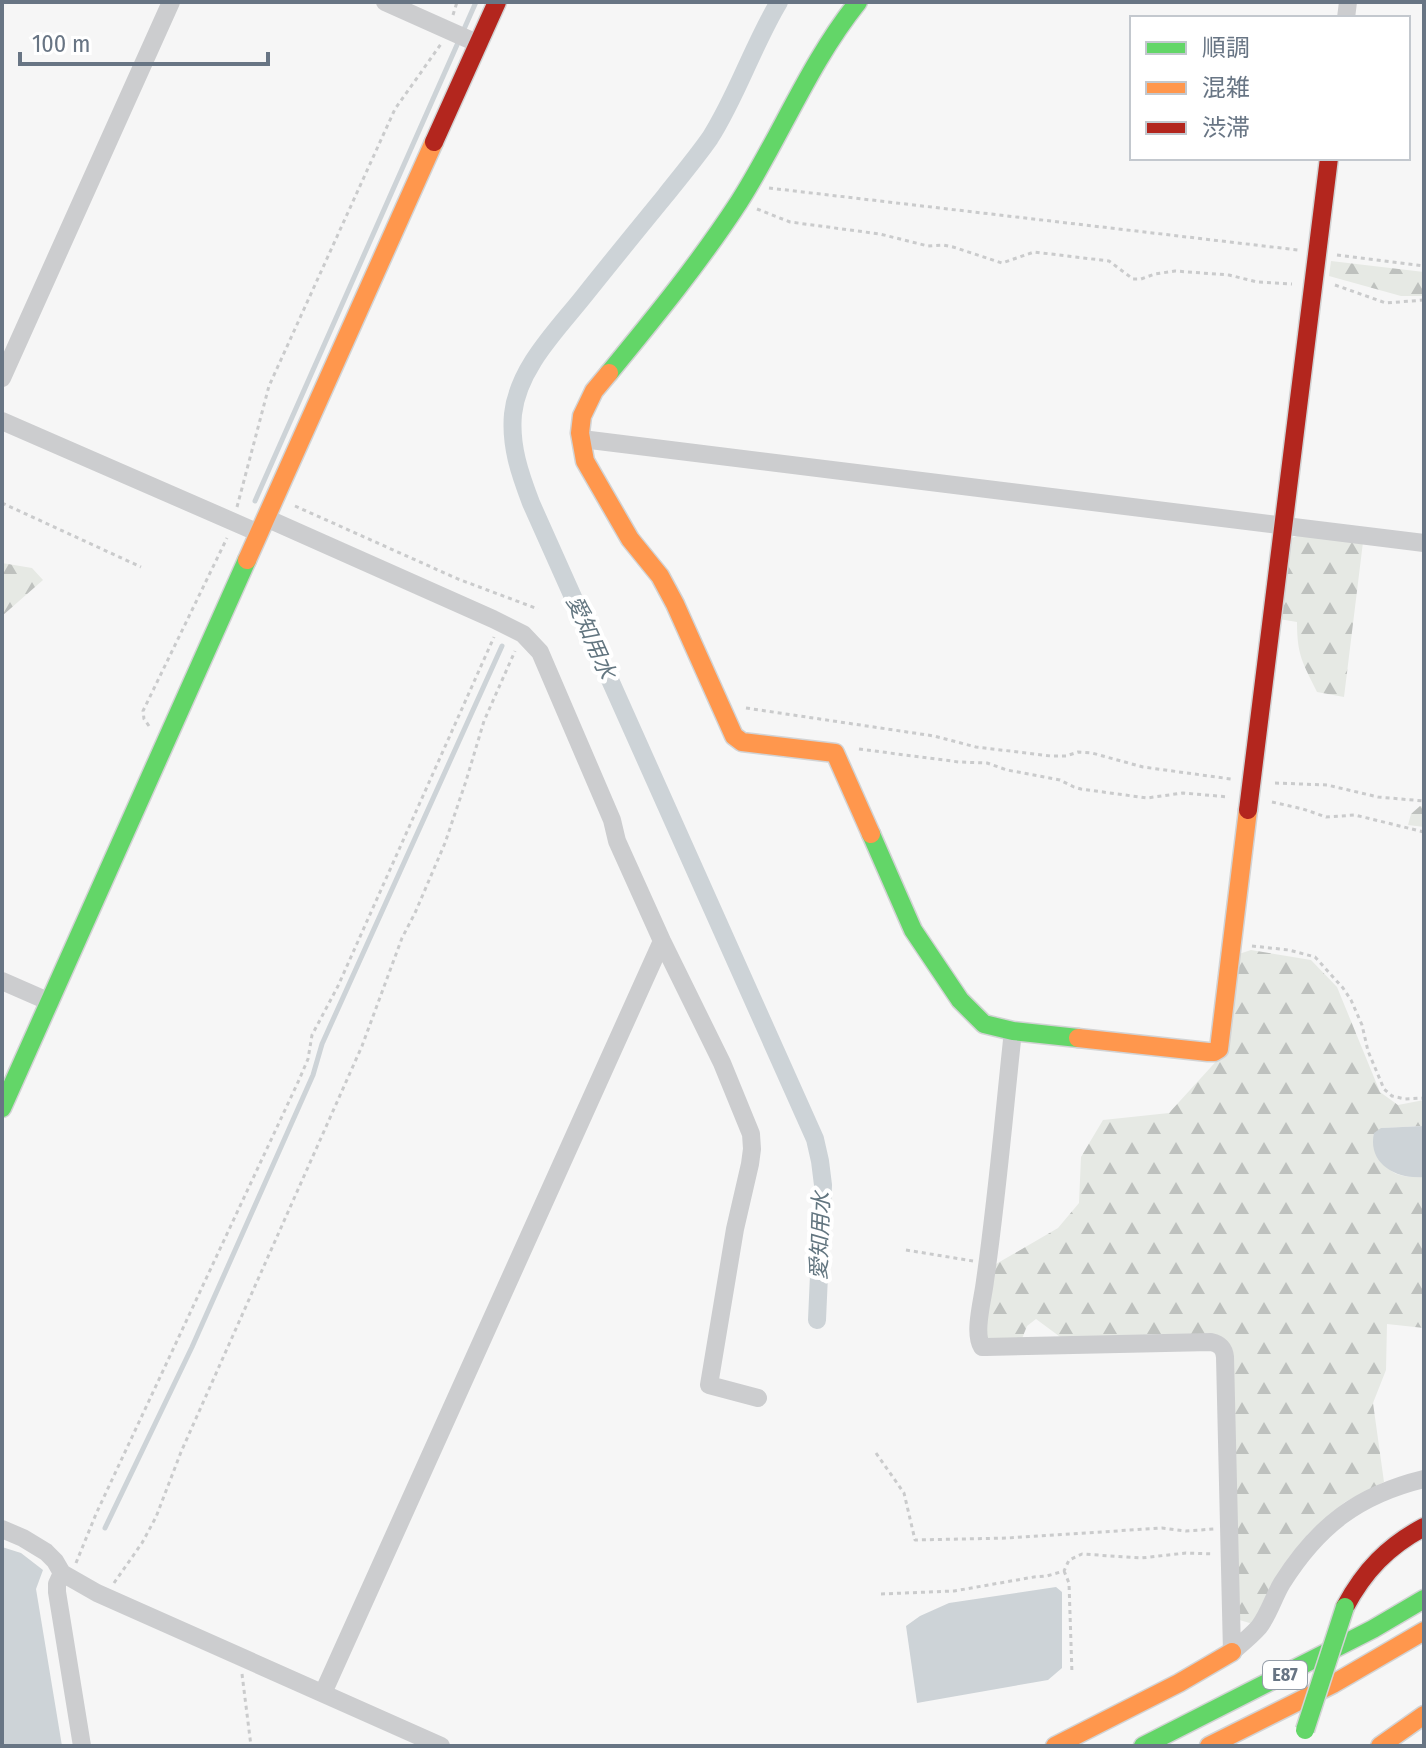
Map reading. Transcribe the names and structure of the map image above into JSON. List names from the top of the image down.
{
  "streets": {
    "main road": ["E87"]
  },
  "water": ["愛知用水"],
  "legend": ["順調", "混雑", "渋滞"],
  "scale_bar": "100 m"
}
